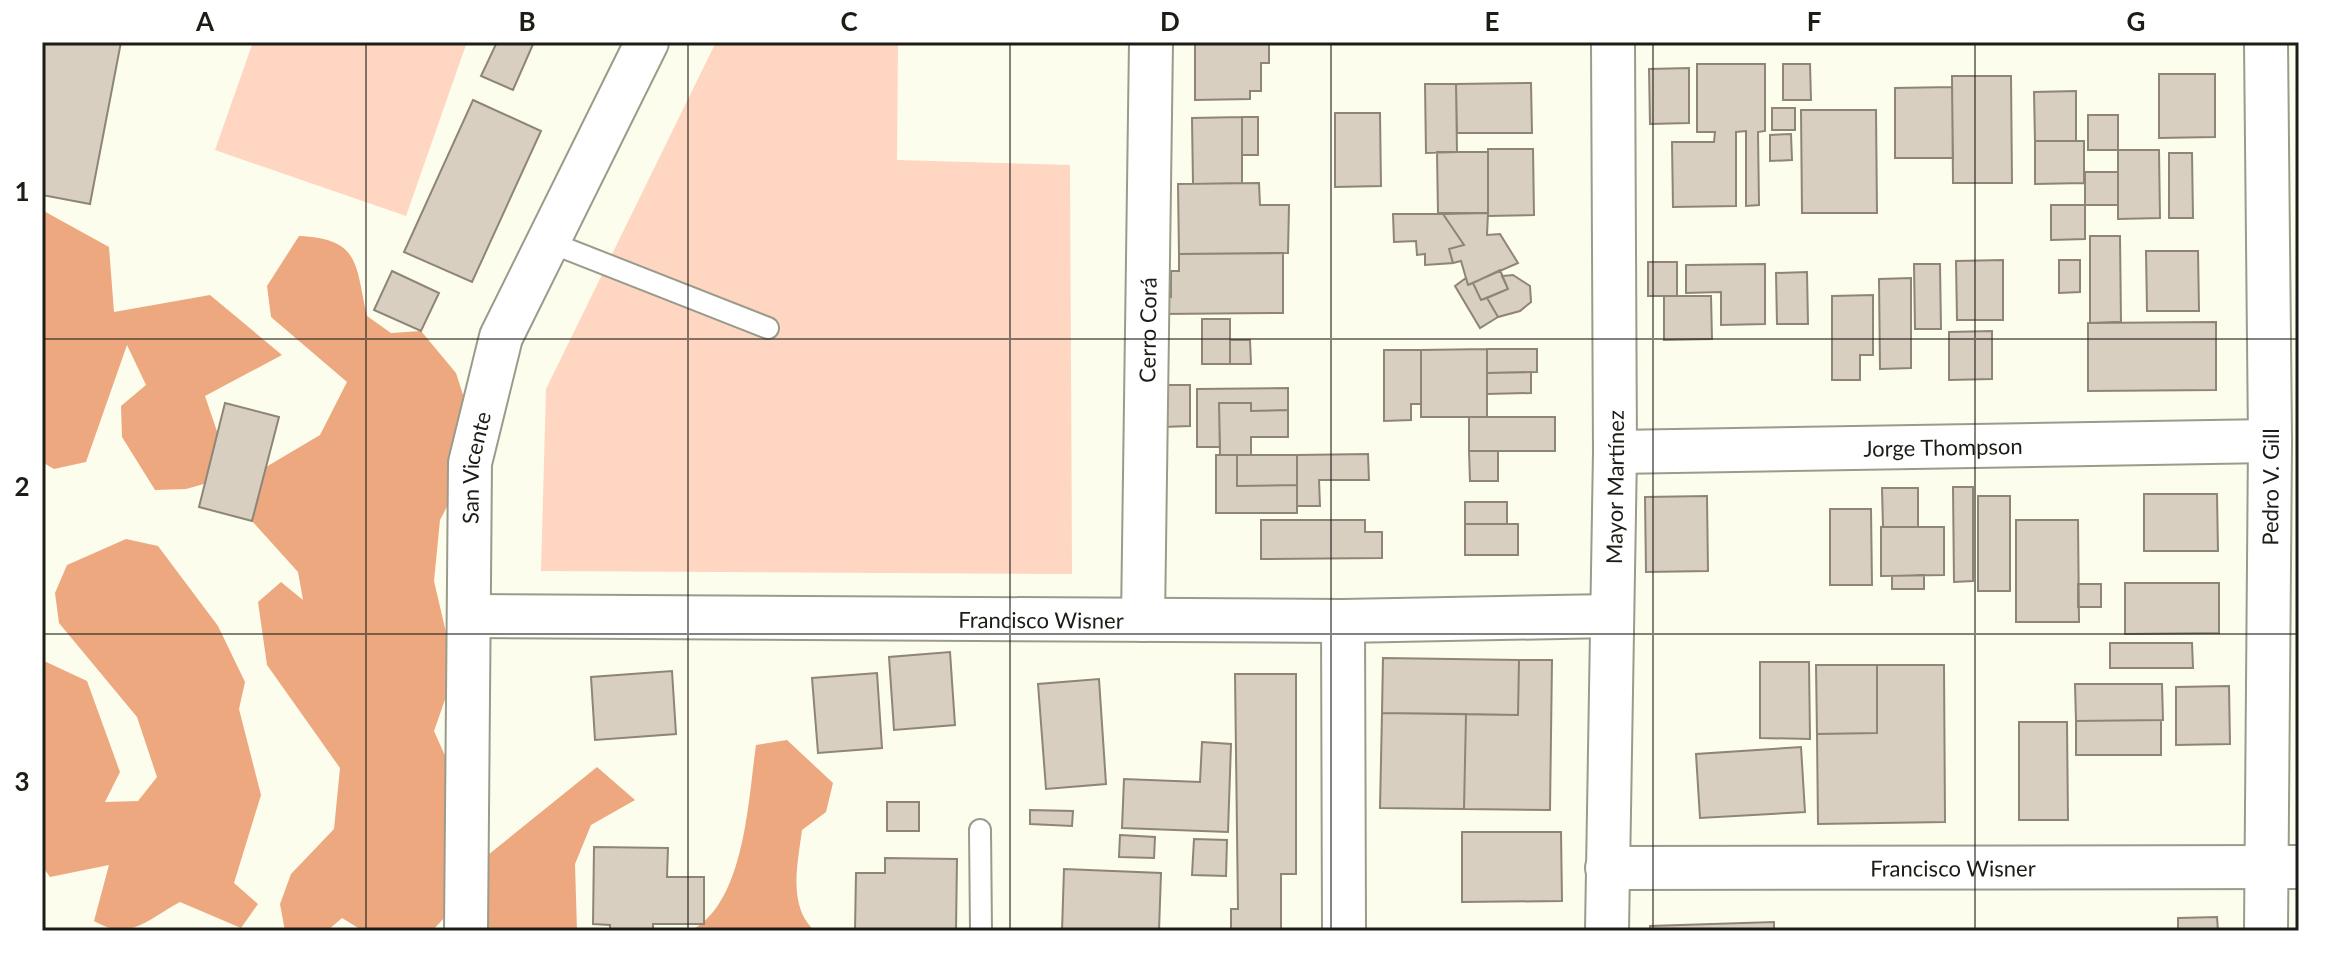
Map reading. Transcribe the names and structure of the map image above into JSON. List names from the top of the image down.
{
  "streets": {
    "street": [
      "Cerro Corá",
      "Jorge Thompson",
      "San Vicente",
      "Mayor Martínez",
      "Pedro V. Gill",
      "Francisco Wisner"
    ]
  },
  "crossings": [
    ["Cerro Corá", "Francisco Wisner"],
    ["Jorge Thompson", "Mayor Martínez"],
    ["Jorge Thompson", "Pedro V. Gill"],
    ["San Vicente", "Francisco Wisner"],
    ["Mayor Martínez", "Francisco Wisner"],
    ["Pedro V. Gill", "Francisco Wisner"]
  ],
  "grid": {
    "columns": [
      "A",
      "B",
      "C",
      "D",
      "E",
      "F",
      "G"
    ],
    "rows": ["1", "2", "3"]
  }
}
